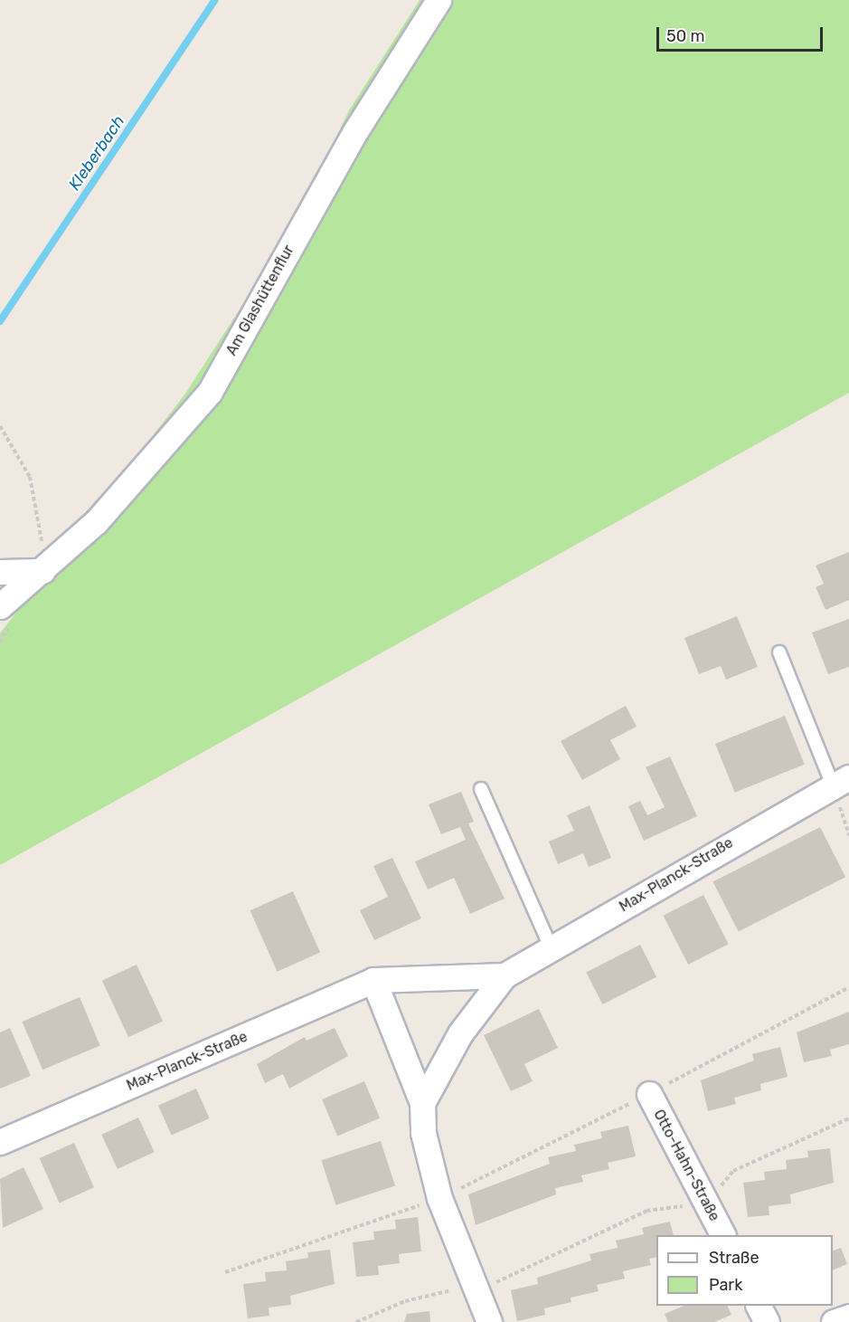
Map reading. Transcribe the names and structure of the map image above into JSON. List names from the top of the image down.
{
  "streets": {
    "street": ["Am Glashüttenflur", "Max-Planck-Straße", "Otto-Hahn-Straße"]
  },
  "water": ["Kleberbach"],
  "legend": ["Straße", "Park"],
  "scale_bar": "50 m"
}
